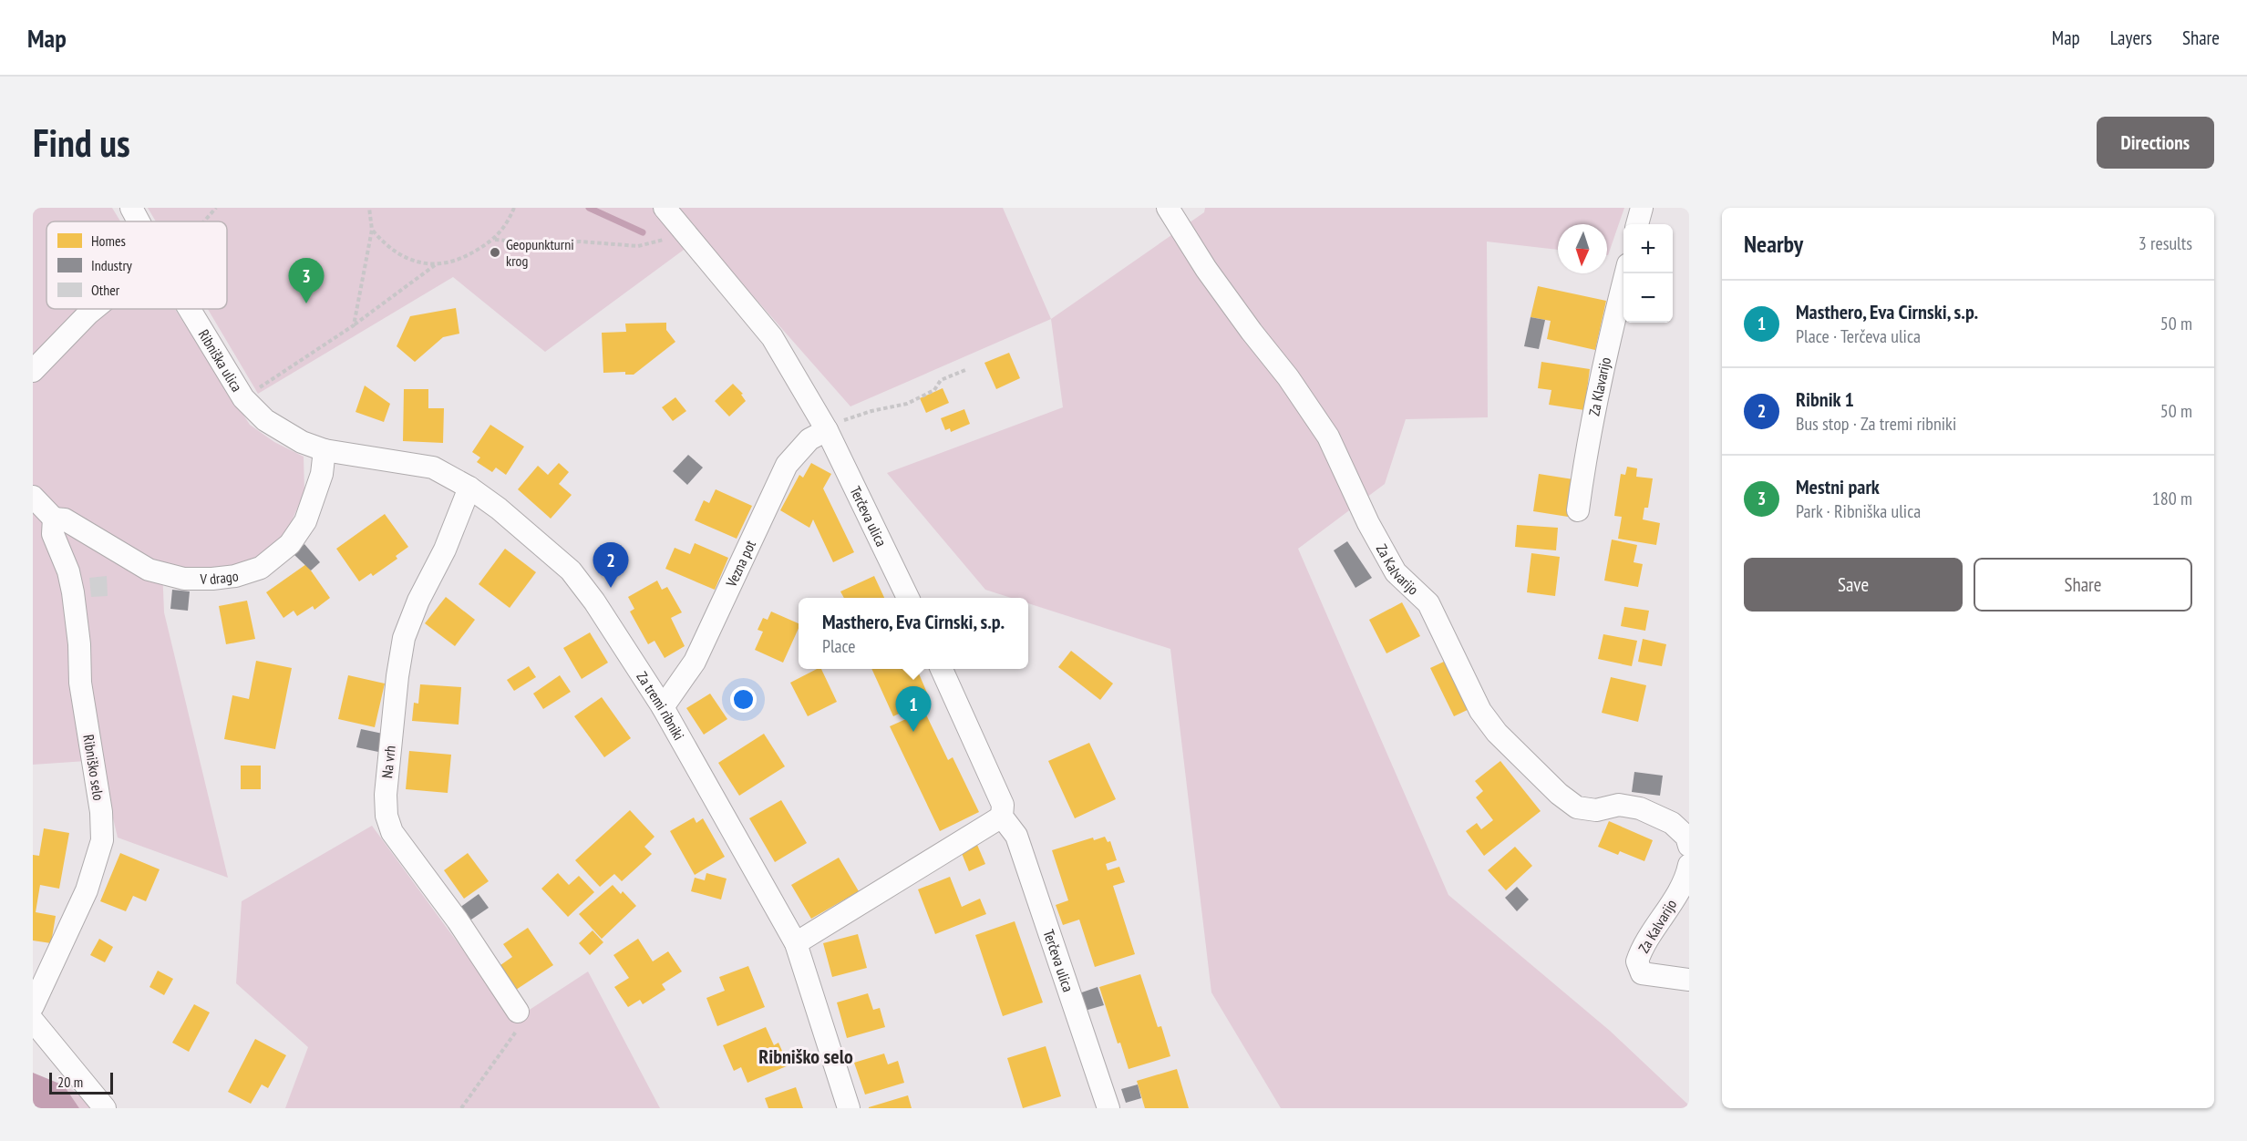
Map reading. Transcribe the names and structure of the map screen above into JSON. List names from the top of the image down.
{
  "streets": {
    "street": [
      "Ribniška ulica",
      "Za Klavarijo",
      "Terčeva ulica",
      "Vezna pot",
      "Za Kalvarijo",
      "V drago",
      "Za tremi ribniki",
      "Na vrh",
      "Ribniško selo"
    ]
  },
  "crossings": [
    ["Ribniška ulica", "V drago"],
    ["Ribniška ulica", "Za tremi ribniki"],
    ["Terčeva ulica", "Vezna pot"],
    ["Vezna pot", "Za tremi ribniki"],
    ["V drago", "Za tremi ribniki"],
    ["V drago", "Ribniško selo"],
    ["Za tremi ribniki", "Na vrh"]
  ],
  "districts": ["Ribniško selo"],
  "places": ["Geopunkturni krog"],
  "legend": ["Homes", "Industry", "Other"],
  "scale_bar": "20 m",
  "north": "bottom",
  "page": {
    "header": "Map",
    "nav": ["Map", "Layers", "Share"],
    "buttons": [
      "Directions",
      ["Save", "Share"]
    ],
    "title": "Find us",
    "heading": ["Nearby", "3 results"],
    "map_buttons": ["+", "−"],
    "pins": ["3", "2", "1"],
    "list": [
      {
        "mark": "1",
        "name": "Masthero, Eva Cirnski, s.p.",
        "note": "Place · Terčeva ulica",
        "value": "50 m"
      },
      {
        "mark": "2",
        "name": "Ribnik 1",
        "note": "Bus stop · Za tremi ribniki",
        "value": "50 m"
      },
      {
        "mark": "3",
        "name": "Mestni park",
        "note": "Park · Ribniška ulica",
        "value": "180 m"
      }
    ],
    "popup": ["Masthero, Eva Cirnski, s.p.", "Place"],
    "scale": "20 m"
  }
}
